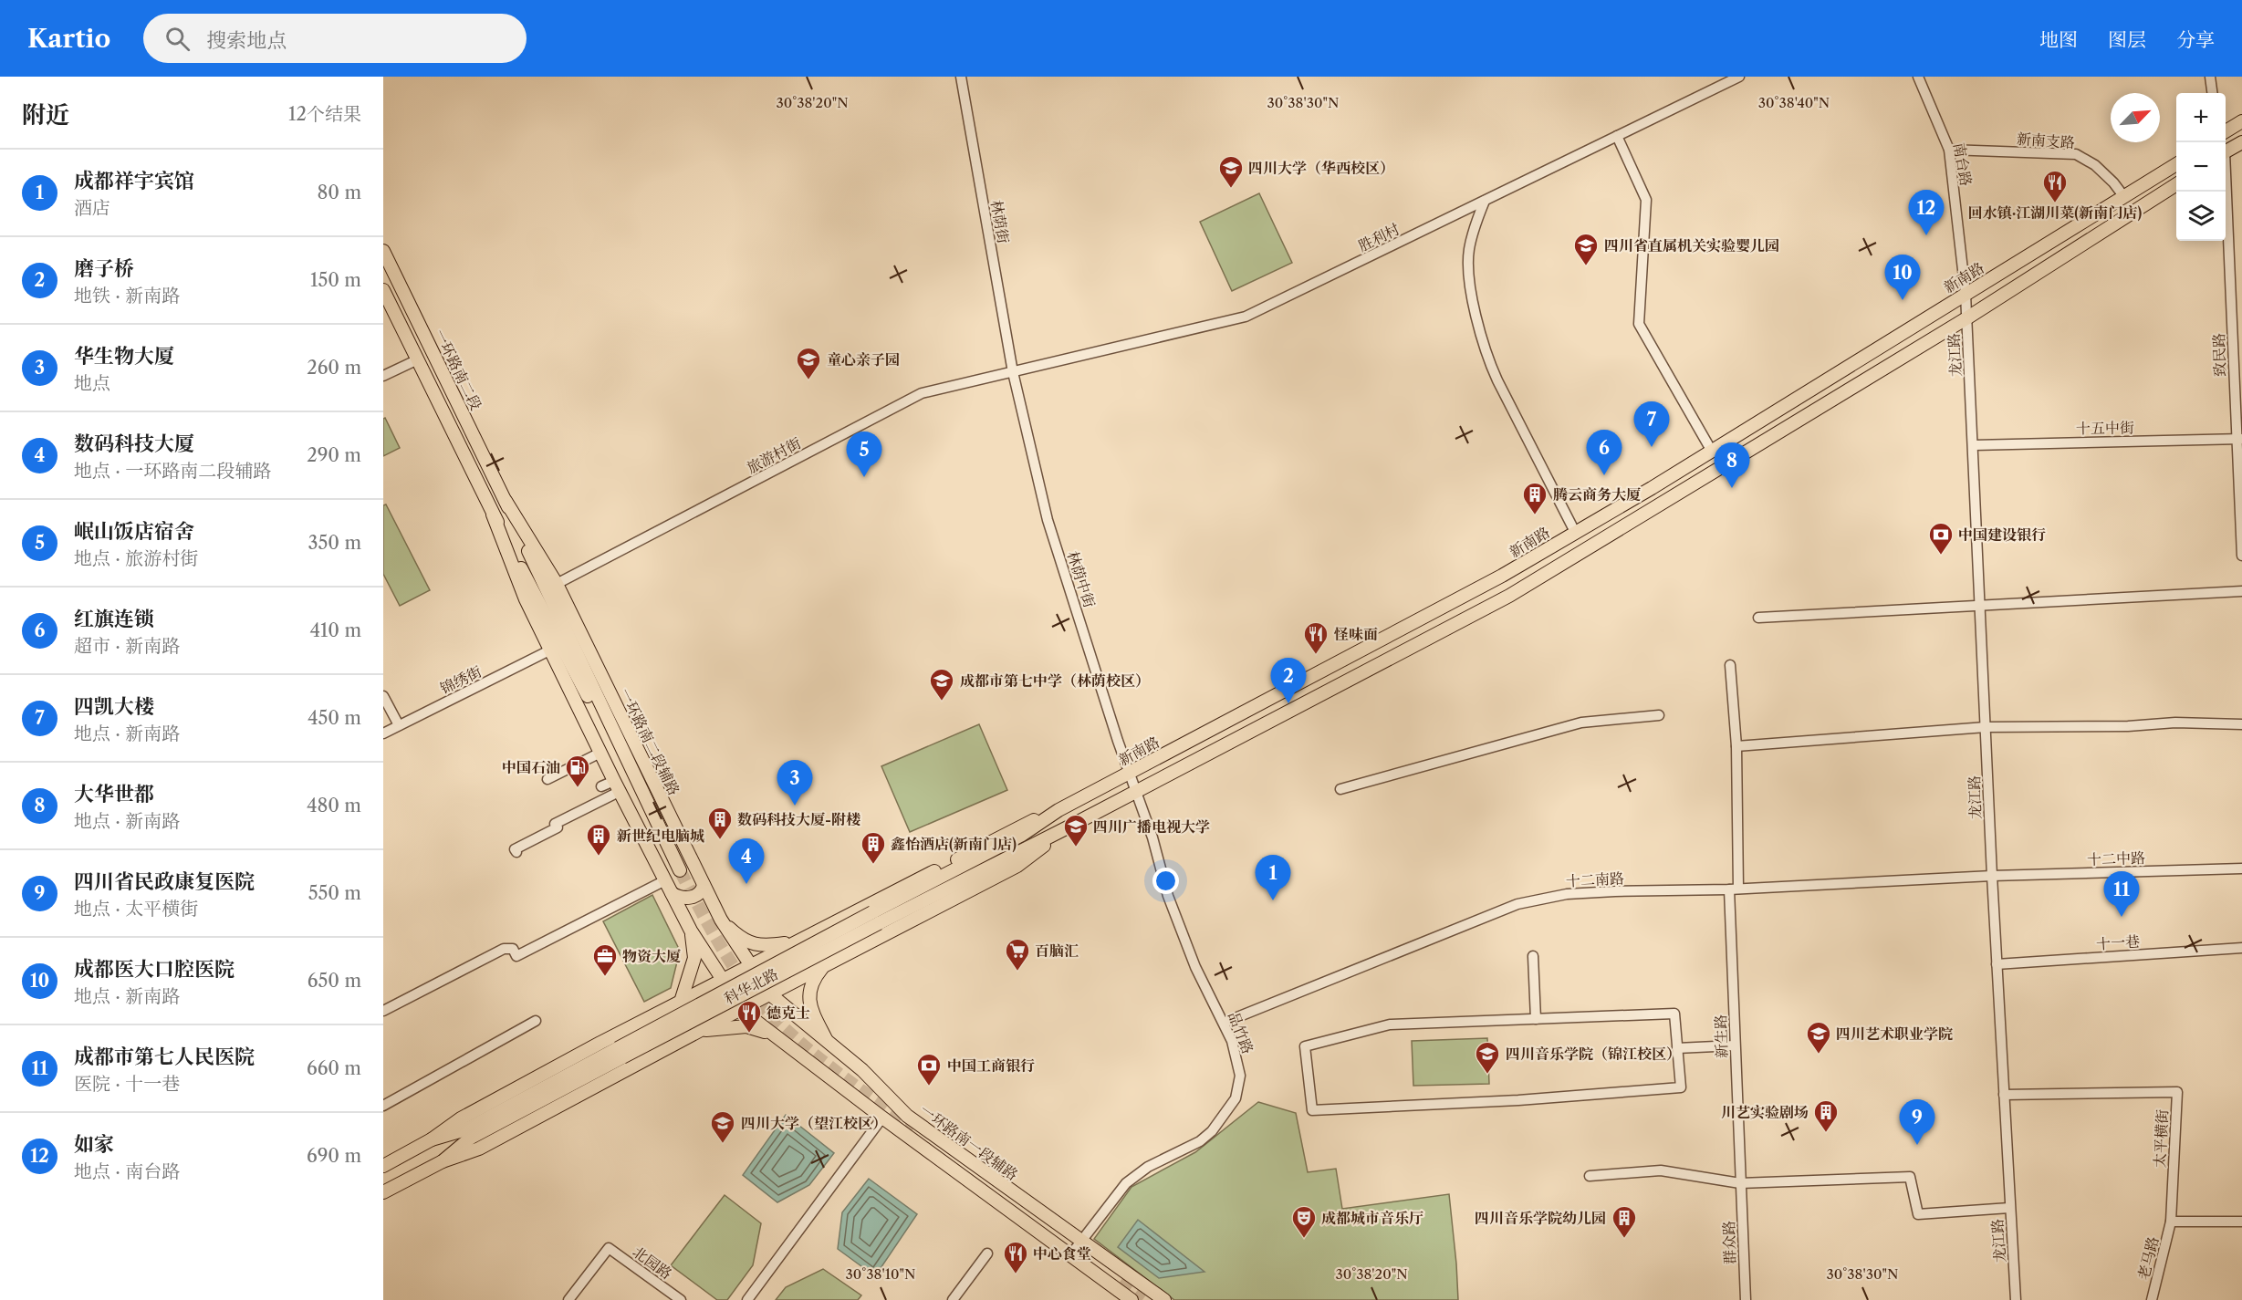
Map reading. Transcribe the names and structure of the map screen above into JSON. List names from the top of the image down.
{
  "streets": {
    "main road": [
      "新南路",
      "一环路南二段",
      "一环路南二段辅路",
      "科华北路",
      "一环路南一段辅路"
    ],
    "street": [
      "新南支路",
      "南台路",
      "林荫街",
      "胜利村",
      "龙江路",
      "致民路",
      "十五中街",
      "旅游村街",
      "林荫中街",
      "锦绣街",
      "十二中路",
      "十二南路",
      "十一巷",
      "品竹路",
      "新生路",
      "太平横街",
      "群众路",
      "老马路",
      "北园路"
    ]
  },
  "crossings": [
    ["新南支路", "南台路"],
    ["新南支路", "新南路"],
    ["南台路", "新南路"],
    ["南台路", "龙江路"],
    ["林荫街", "胜利村"],
    ["林荫街", "旅游村街"],
    ["林荫街", "林荫中街"],
    ["胜利村", "旅游村街"],
    ["胜利村", "林荫中街"],
    ["新南路", "龙江路"],
    ["新南路", "林荫中街"],
    ["新南路", "科华北路"],
    ["龙江路", "十五中街"],
    ["龙江路", "十二中路"],
    ["龙江路", "十二南路"],
    ["龙江路", "十一巷"],
    ["龙江路", "太平横街"],
    ["致民路", "十五中街"],
    ["一环路南二段", "一环路南二段辅路"],
    ["旅游村街", "林荫中街"],
    ["旅游村街", "一环路南二段辅路"],
    ["林荫中街", "品竹路"],
    ["一环路南二段辅路", "科华北路"],
    ["一环路南二段辅路", "一环路南一段辅路"],
    ["十二中路", "十二南路"],
    ["十二南路", "品竹路"],
    ["十二南路", "新生路"],
    ["科华北路", "一环路南一段辅路"],
    ["品竹路", "一环路南一段辅路"],
    ["新生路", "群众路"],
    ["太平横街", "老马路"]
  ],
  "places": {
    "school or university": [
      "四川大学（华西校区）",
      "四川省直属机关实验婴儿园",
      "童心亲子园",
      "成都市第七中学（林荫校区）",
      "四川广播电视大学",
      "四川艺术职业学院",
      "四川音乐学院（锦江校区）",
      "四川大学（望江校区）"
    ],
    "restaurant": [
      "回水镇·江湖川菜(新南门店)",
      "怪味面",
      "德克士",
      "中心食堂"
    ],
    "building": [
      "腾云商务大厦",
      "数码科技大厦-附楼",
      "新世纪电脑城",
      "鑫怡酒店(新南门店)",
      "川艺实验剧场",
      "四川音乐学院幼儿园"
    ],
    "bank": ["中国建设银行", "中国工商银行"],
    "fuel station": ["中国石油"],
    "supermarket": ["百脑汇"],
    "office": ["物资大厦"],
    "theatre": ["成都城市音乐厅"]
  },
  "north": "top right",
  "page": {
    "header": "Kartio",
    "search": "搜索地点",
    "nav": ["地图", "图层", "分享"],
    "heading": ["附近", "12个结果"],
    "map_buttons": ["+", "−"],
    "list": [
      {
        "mark": "1",
        "name": "成都祥宇宾馆",
        "note": "酒店",
        "value": "80 m"
      },
      {
        "mark": "2",
        "name": "磨子桥",
        "note": "地铁 · 新南路",
        "value": "150 m"
      },
      {
        "mark": "3",
        "name": "华生物大厦",
        "note": "地点",
        "value": "260 m"
      },
      {
        "mark": "4",
        "name": "数码科技大厦",
        "note": "地点 · 一环路南二段辅路",
        "value": "290 m"
      },
      {
        "mark": "5",
        "name": "岷山饭店宿舍",
        "note": "地点 · 旅游村街",
        "value": "350 m"
      },
      {
        "mark": "6",
        "name": "红旗连锁",
        "note": "超市 · 新南路",
        "value": "410 m"
      },
      {
        "mark": "7",
        "name": "四凯大楼",
        "note": "地点 · 新南路",
        "value": "450 m"
      },
      {
        "mark": "8",
        "name": "大华世都",
        "note": "地点 · 新南路",
        "value": "480 m"
      },
      {
        "mark": "9",
        "name": "四川省民政康复医院",
        "note": "地点 · 太平横街",
        "value": "550 m"
      },
      {
        "mark": "10",
        "name": "成都医大口腔医院",
        "note": "地点 · 新南路",
        "value": "650 m"
      },
      {
        "mark": "11",
        "name": "成都市第七人民医院",
        "note": "医院 · 十一巷",
        "value": "660 m"
      },
      {
        "mark": "12",
        "name": "如家",
        "note": "地点 · 南台路",
        "value": "690 m"
      }
    ],
    "pins": [
      "12",
      "10",
      "7",
      "6",
      "5",
      "8",
      "2",
      "3",
      "4",
      "1",
      "11",
      "9"
    ]
  },
  "coordinates": [
    "30°38'20\"N",
    "30°38'30\"N",
    "30°38'40\"N",
    "30°38'10\"N"
  ]
}
